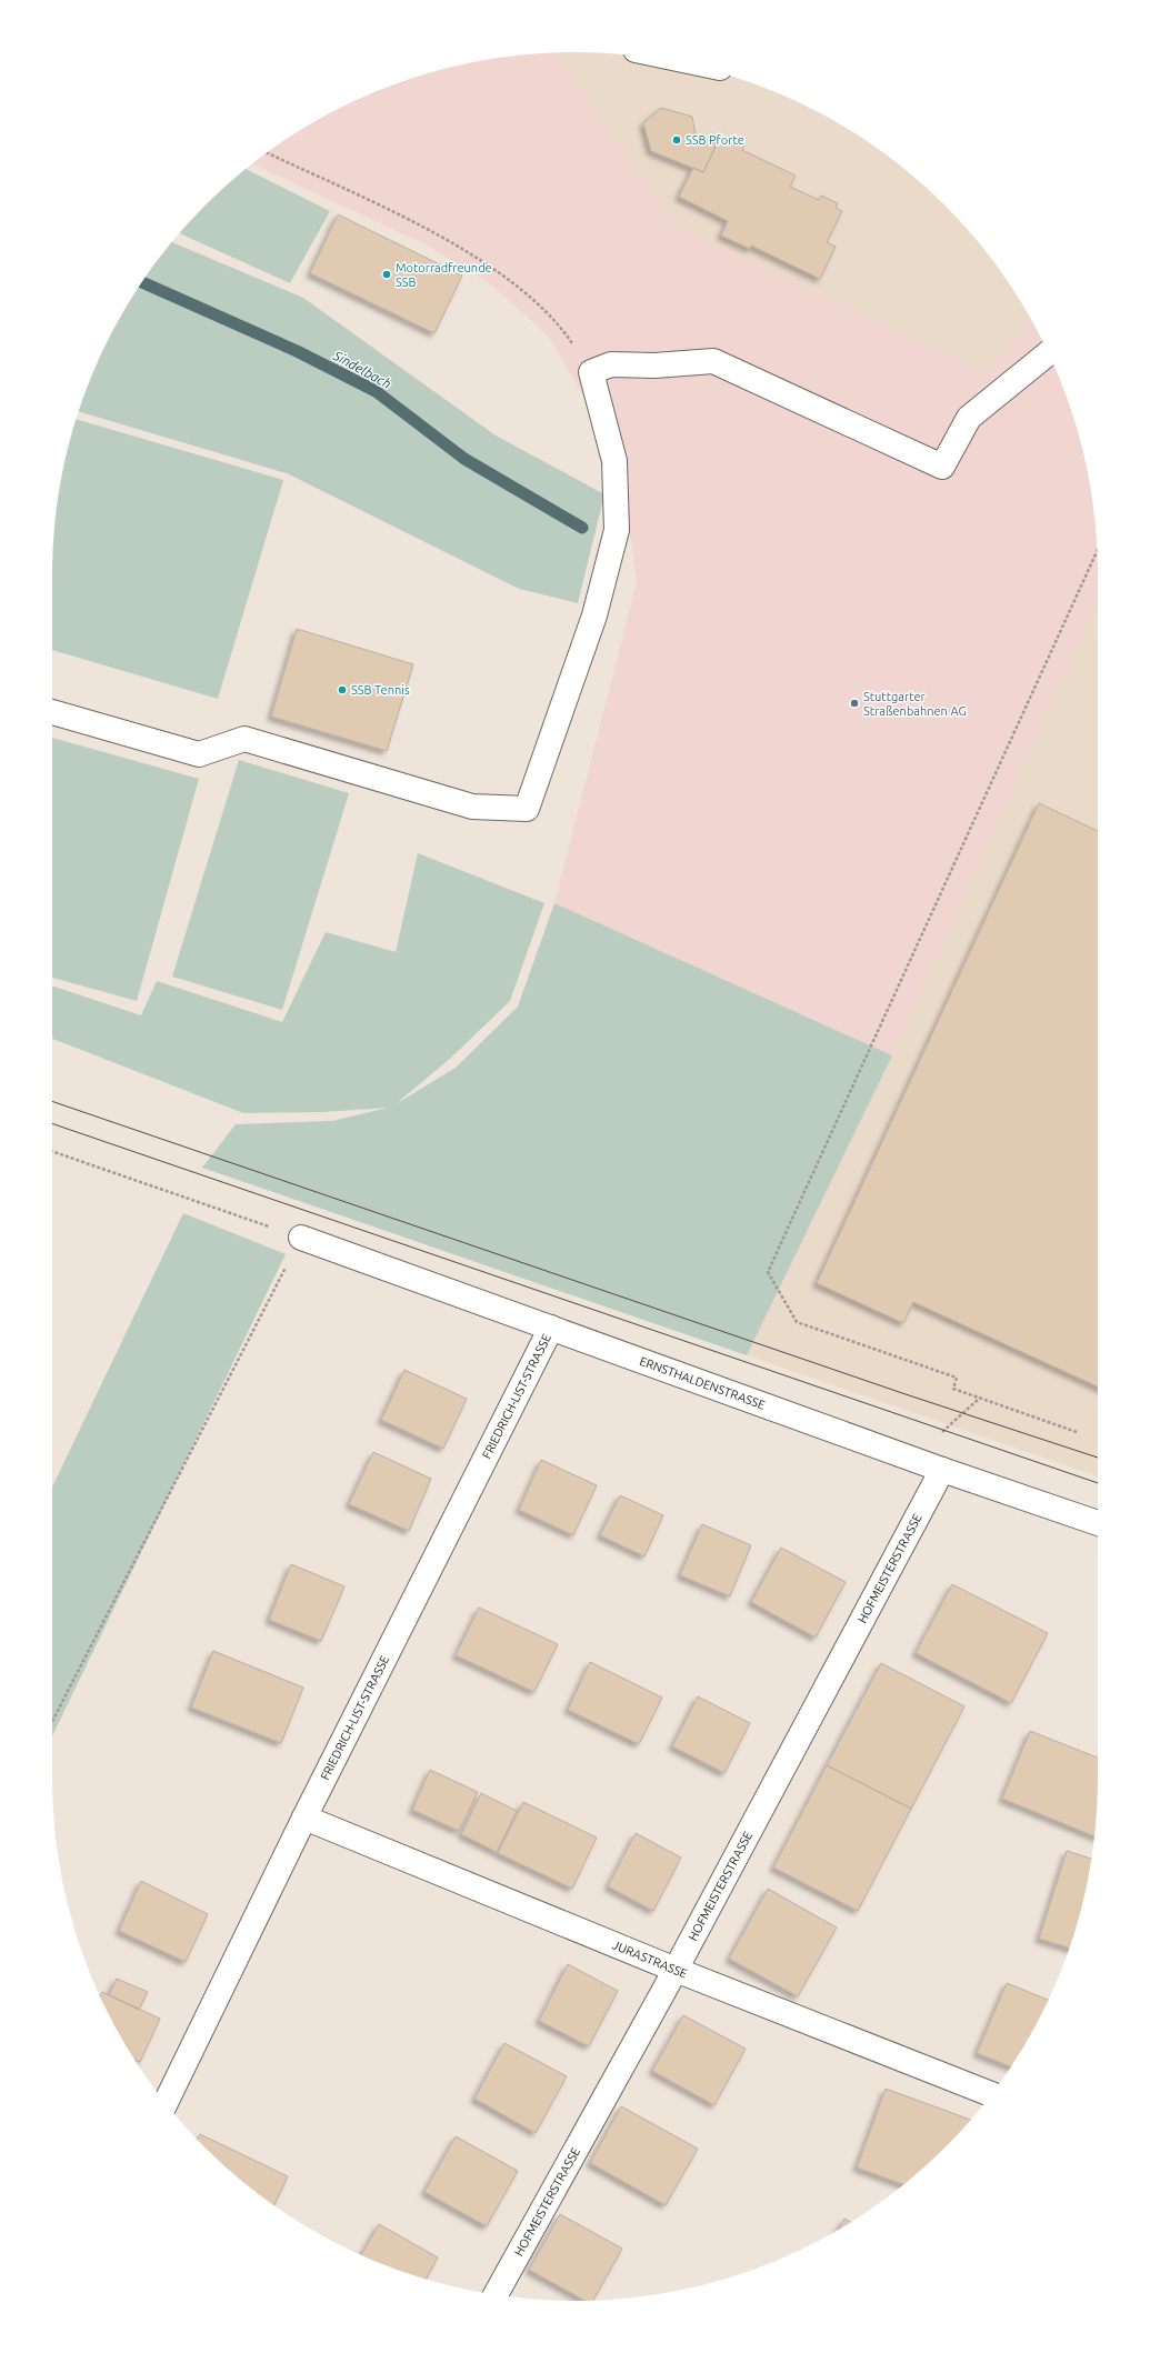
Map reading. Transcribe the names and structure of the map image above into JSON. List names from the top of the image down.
{
  "streets": {
    "street": [
      "ERNSTHALDENSTRASSE",
      "FRIEDRICH-LIST-STRASSE",
      "HOFMEISTERSTRASSE",
      "JURASTRASSE"
    ]
  },
  "crossings": [
    ["ERNSTHALDENSTRASSE", "FRIEDRICH-LIST-STRASSE"],
    ["ERNSTHALDENSTRASSE", "HOFMEISTERSTRASSE"],
    ["FRIEDRICH-LIST-STRASSE", "JURASTRASSE"],
    ["HOFMEISTERSTRASSE", "JURASTRASSE"]
  ],
  "water": ["Sindelbach"],
  "places": [
    "SSB Pforte",
    "Motorradfreunde SSB",
    "SSB Tennis",
    "Stuttgarter Straßenbahnen AG"
  ]
}
